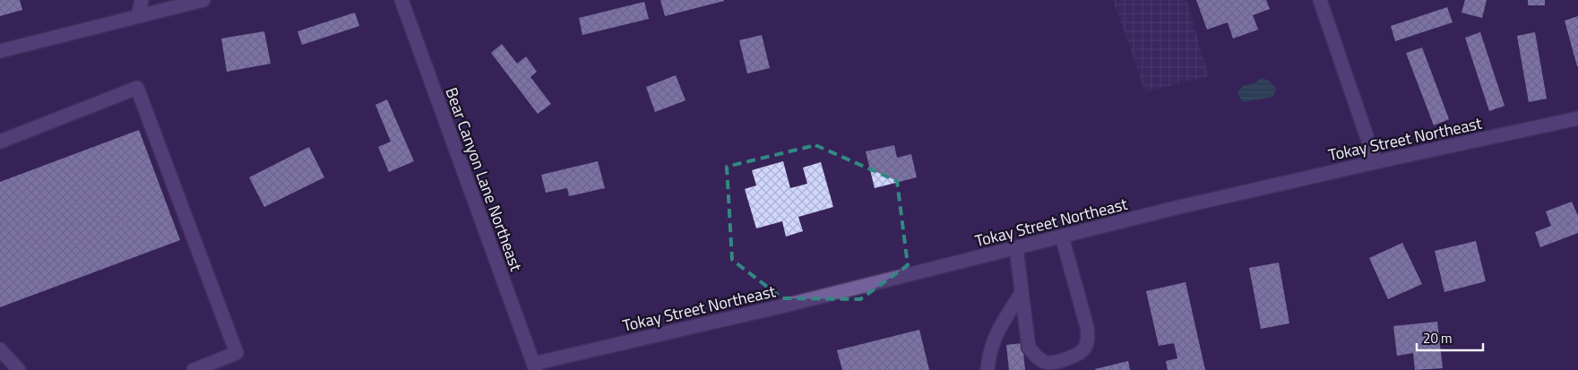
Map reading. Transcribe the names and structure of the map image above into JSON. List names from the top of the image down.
{
  "streets": {
    "street": ["Tokay Street Northeast", "Bear Canyon Lane Northeast"]
  },
  "crossings": [
    ["Tokay Street Northeast", "Bear Canyon Lane Northeast"]
  ],
  "scale_bar": "20 m"
}
